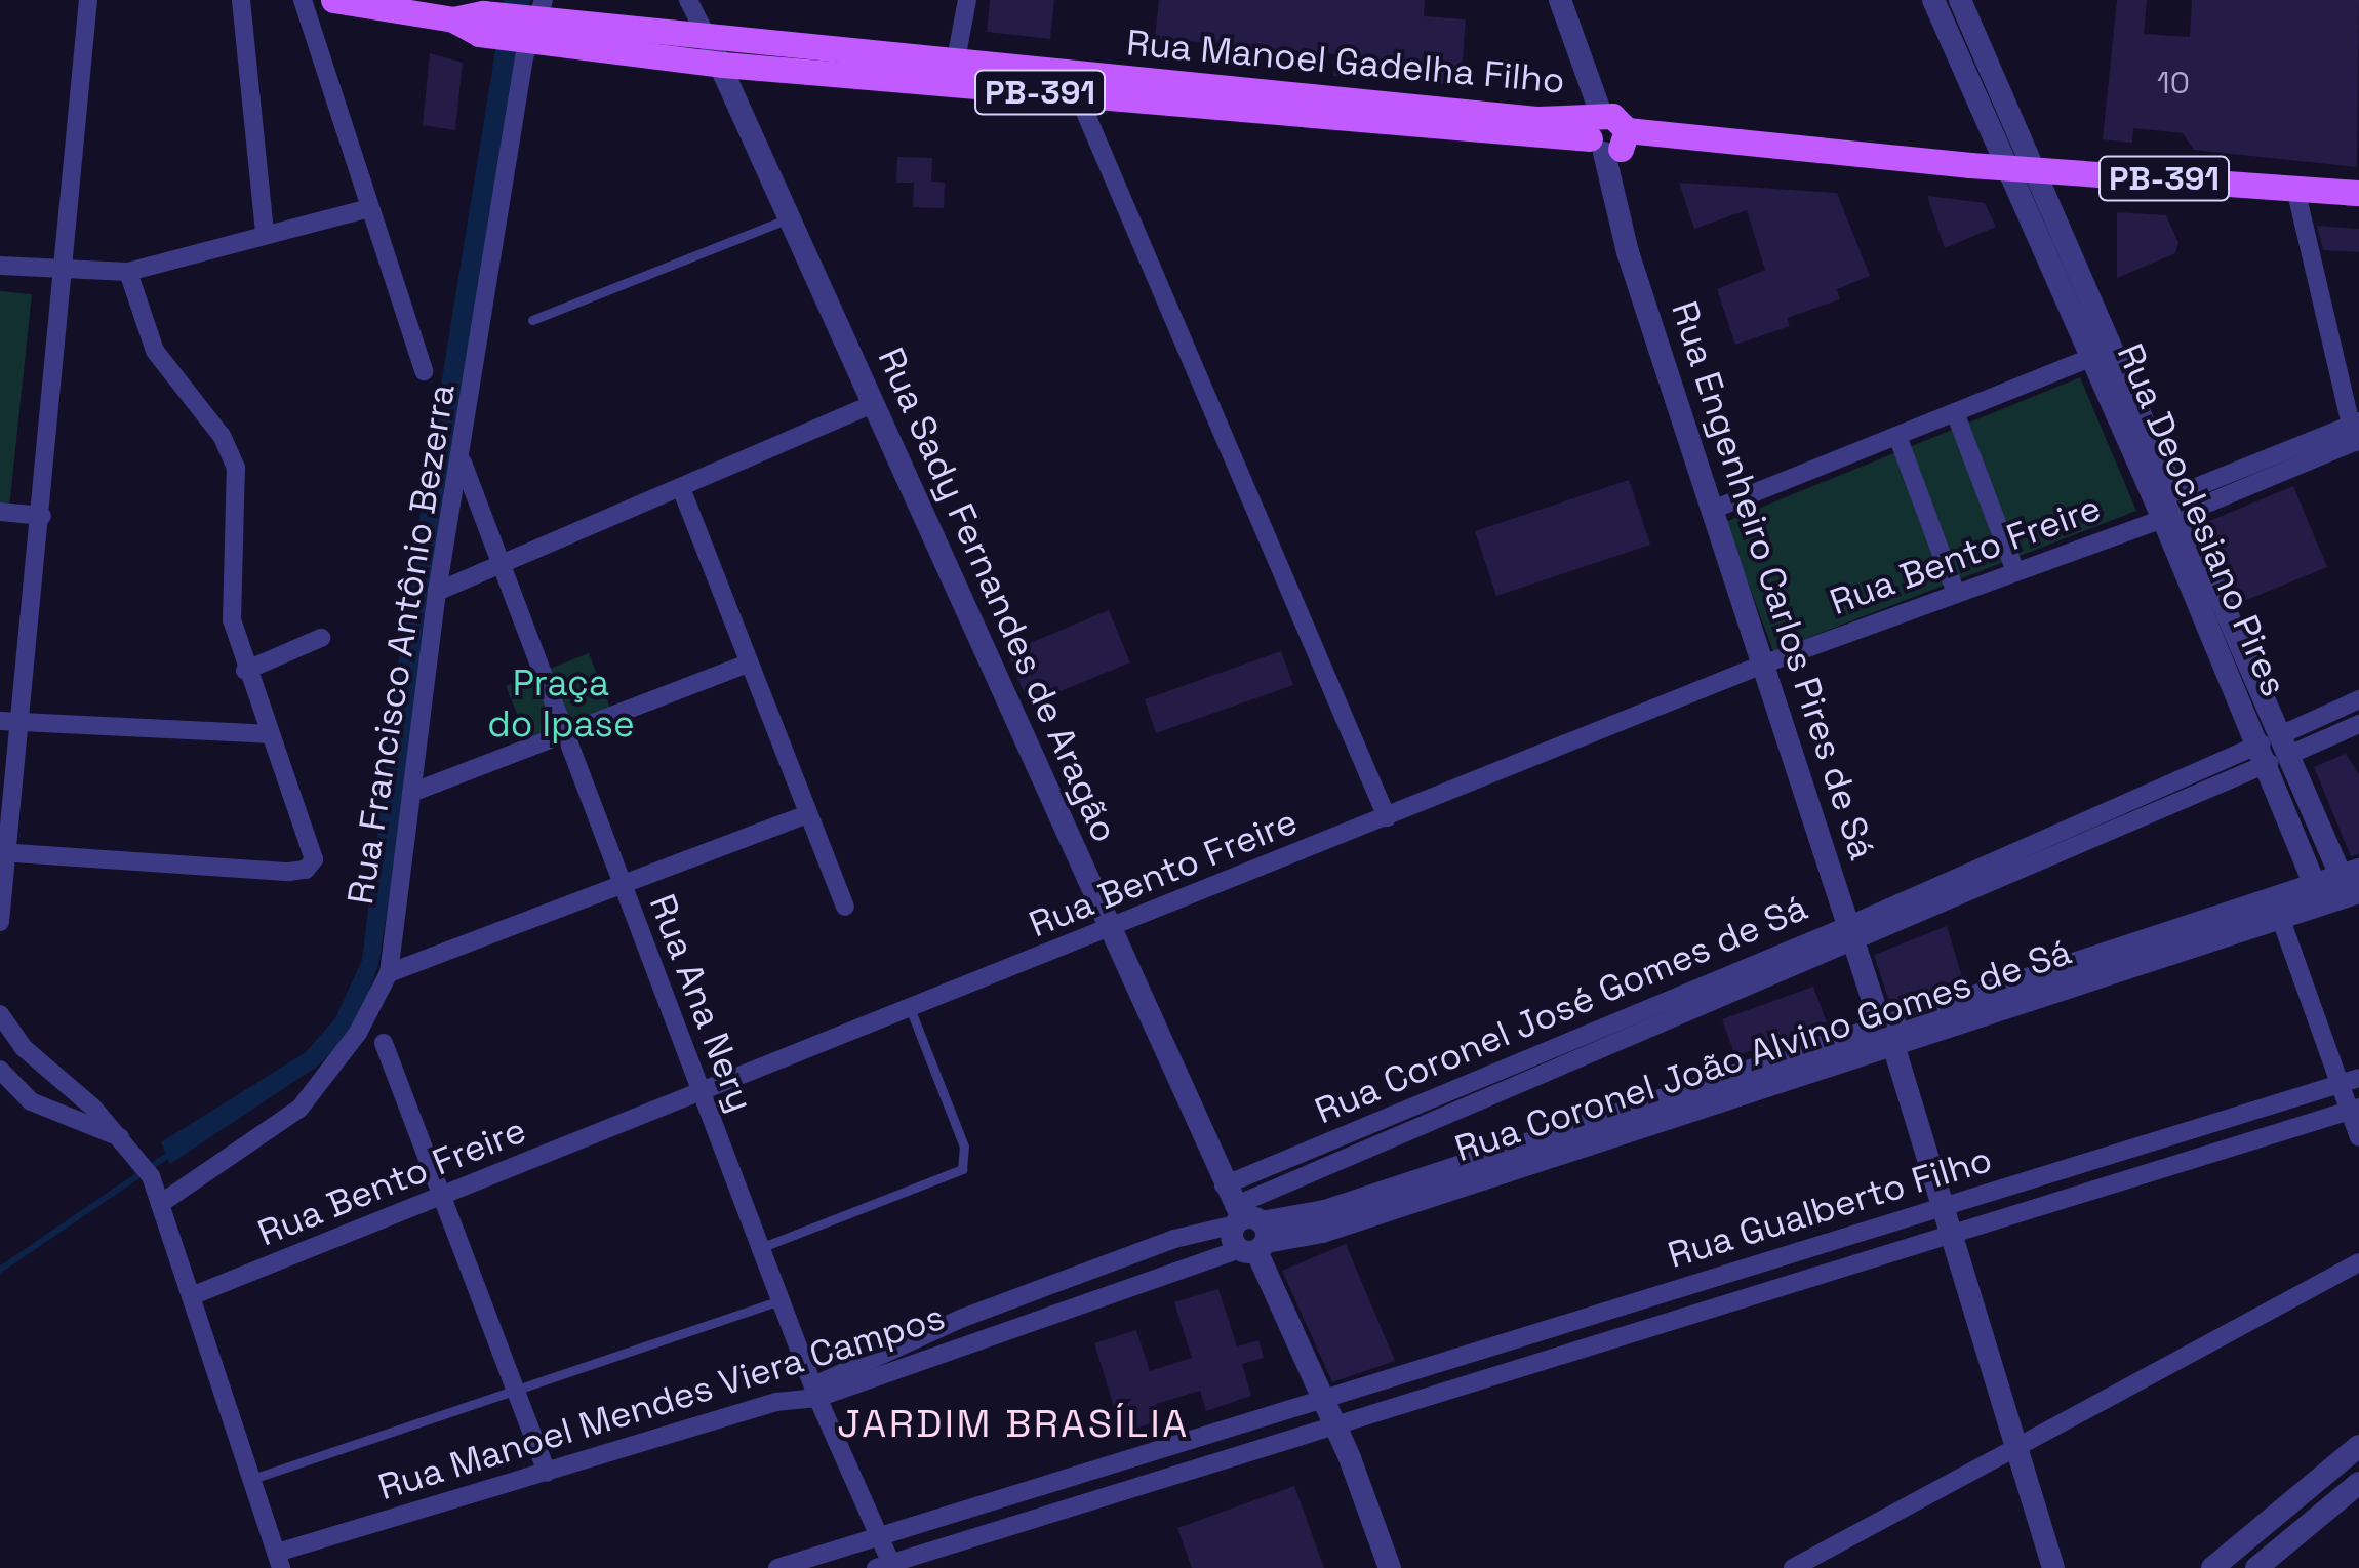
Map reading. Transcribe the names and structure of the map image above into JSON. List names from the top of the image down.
{
  "streets": {
    "main road": ["Rua Manoel Gadelha Filho", "PB-391"],
    "street": [
      "Rua Deoclesiano Pires",
      "Rua Bento Freire",
      "Rua Engenheiro Carlos Pires de Sá",
      "Rua Sady Fernandes de Aragão",
      "Rua Francisco Antônio Bezerra",
      "Rua Ana Nery",
      "Rua Coronel José Gomes de Sá",
      "Rua Coronel João Alvino Gomes de Sá",
      "Rua Gualberto Filho",
      "Rua Manoel Mendes Viera Campos"
    ]
  },
  "crossings": [
    ["Rua Manoel Gadelha Filho", "PB-391"],
    ["Rua Manoel Gadelha Filho", "Rua Engenheiro Carlos Pires de Sá"],
    ["Rua Manoel Gadelha Filho", "Rua Sady Fernandes de Aragão"],
    ["Rua Manoel Gadelha Filho", "Rua Francisco Antônio Bezerra"],
    ["PB-391", "Rua Deoclesiano Pires"],
    ["PB-391", "Rua Engenheiro Carlos Pires de Sá"],
    ["PB-391", "Rua Francisco Antônio Bezerra"],
    ["Rua Deoclesiano Pires", "Rua Bento Freire"],
    ["Rua Deoclesiano Pires", "Rua Coronel José Gomes de Sá"],
    ["Rua Deoclesiano Pires", "Rua Coronel João Alvino Gomes de Sá"],
    ["Rua Bento Freire", "Rua Engenheiro Carlos Pires de Sá"],
    ["Rua Bento Freire", "Rua Sady Fernandes de Aragão"],
    ["Rua Bento Freire", "Rua Ana Nery"],
    ["Rua Engenheiro Carlos Pires de Sá", "Rua Coronel José Gomes de Sá"],
    ["Rua Engenheiro Carlos Pires de Sá", "Rua Coronel João Alvino Gomes de Sá"],
    ["Rua Engenheiro Carlos Pires de Sá", "Rua Gualberto Filho"],
    ["Rua Sady Fernandes de Aragão", "Rua Coronel José Gomes de Sá"],
    ["Rua Sady Fernandes de Aragão", "Rua Coronel João Alvino Gomes de Sá"],
    ["Rua Sady Fernandes de Aragão", "Rua Gualberto Filho"],
    ["Rua Sady Fernandes de Aragão", "Rua Manoel Mendes Viera Campos"],
    ["Rua Francisco Antônio Bezerra", "Rua Ana Nery"],
    ["Rua Ana Nery", "Rua Gualberto Filho"],
    ["Rua Ana Nery", "Rua Manoel Mendes Viera Campos"],
    ["Rua Coronel José Gomes de Sá", "Rua Coronel João Alvino Gomes de Sá"],
    ["Rua Coronel José Gomes de Sá", "Rua Manoel Mendes Viera Campos"],
    ["Rua Coronel João Alvino Gomes de Sá", "Rua Manoel Mendes Viera Campos"]
  ],
  "districts": ["JARDIM BRASÍLIA"],
  "parks": ["Praça do Ipase"],
  "house_numbers": ["10"]
}
